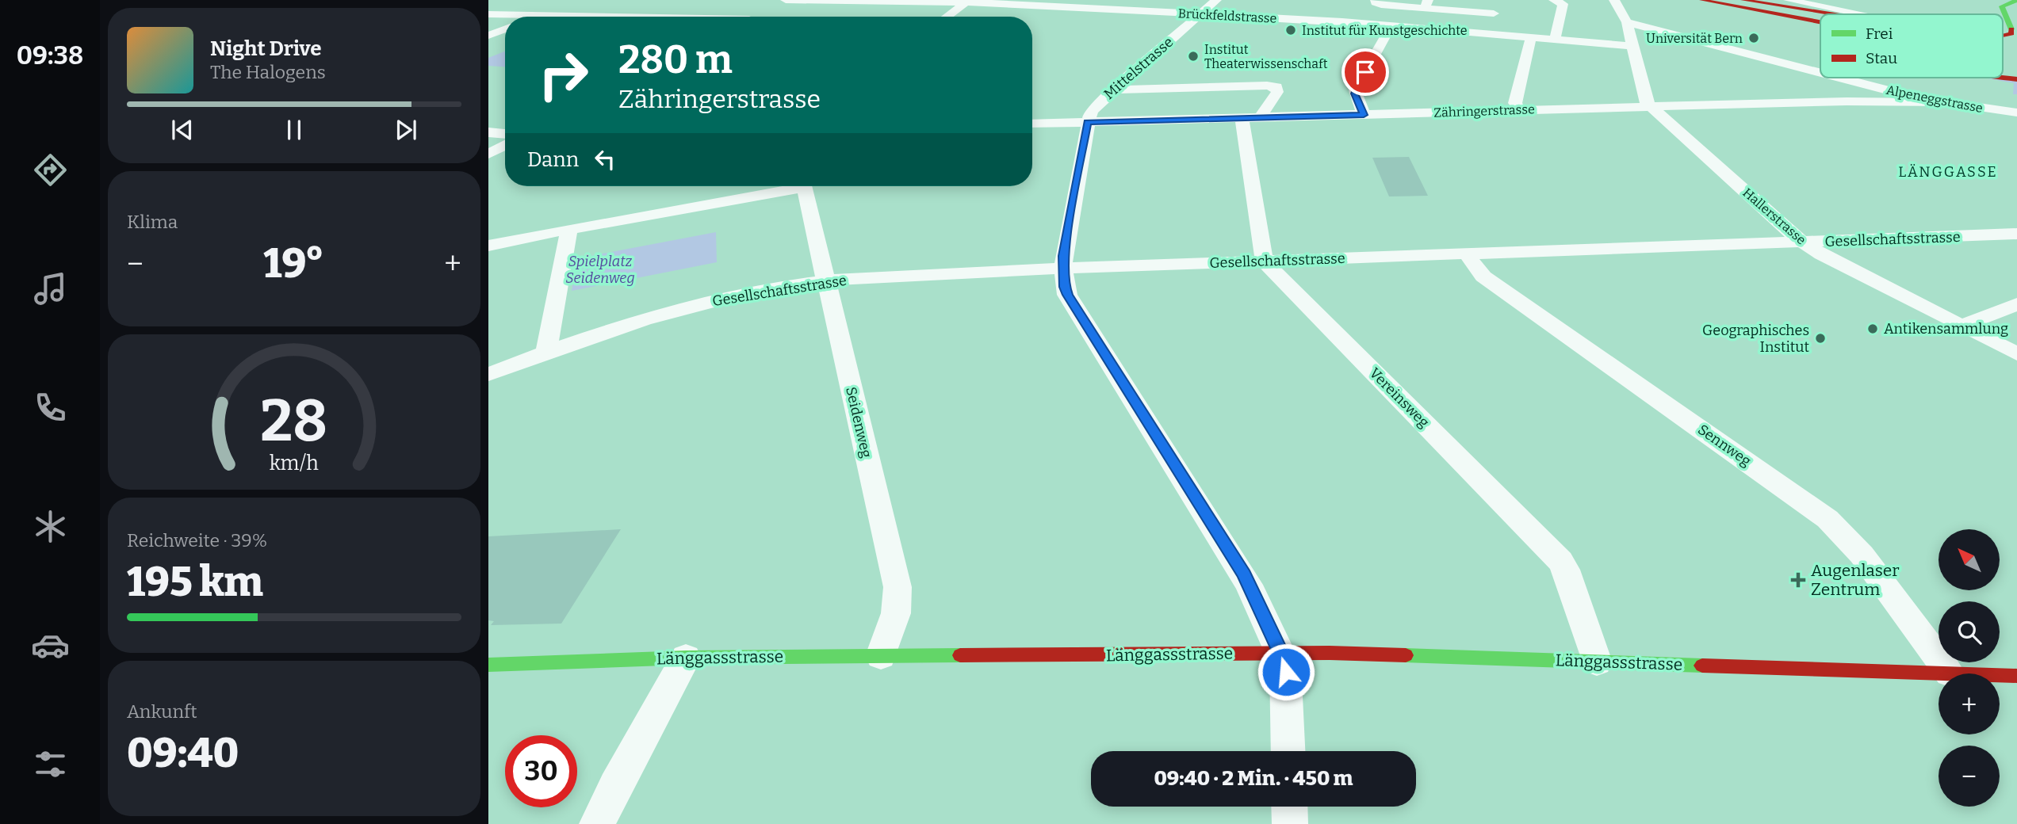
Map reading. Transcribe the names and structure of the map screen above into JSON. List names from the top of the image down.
{
  "streets": {
    "main road": ["Länggassstrasse"],
    "street": [
      "Brückfeldstrasse",
      "Mittelstrasse",
      "Alpeneggstrasse",
      "Zähringerstrasse",
      "Hallerstrasse",
      "Gesellschaftsstrasse",
      "Vereinsweg",
      "Seidenweg",
      "Sennweg"
    ]
  },
  "crossings": [
    ["Brückfeldstrasse", "Mittelstrasse"],
    ["Brückfeldstrasse", "Hallerstrasse"],
    ["Mittelstrasse", "Zähringerstrasse"],
    ["Mittelstrasse", "Gesellschaftsstrasse"],
    ["Mittelstrasse", "Länggassstrasse"],
    ["Alpeneggstrasse", "Zähringerstrasse"],
    ["Alpeneggstrasse", "Hallerstrasse"],
    ["Zähringerstrasse", "Hallerstrasse"],
    ["Hallerstrasse", "Gesellschaftsstrasse"],
    ["Gesellschaftsstrasse", "Vereinsweg"],
    ["Gesellschaftsstrasse", "Seidenweg"],
    ["Gesellschaftsstrasse", "Sennweg"],
    ["Vereinsweg", "Länggassstrasse"],
    ["Seidenweg", "Länggassstrasse"],
    ["Sennweg", "Länggassstrasse"]
  ],
  "districts": ["LÄNGGASSE"],
  "parks": ["Spielplatz Seidenweg"],
  "places": {
    "other": [
      "Institut für Kunstgeschichte",
      "Universität Bern",
      "Institut Theaterwissenschaft",
      "Antikensammlung",
      "Geographisches Institut"
    ],
    "health": ["Augenlaser Zentrum"]
  },
  "legend": ["Frei", "Stau"],
  "north": "top left",
  "page": {
    "tabs": "09:38",
    "turn": ["280 m", "Zähringerstrasse"],
    "song": ["Night Drive", "The Halogens"],
    "then": "Dann",
    "tile": [
      "Klima",
      ["Reichweite · 39%", "195 km"],
      ["Ankunft", "09:40"]
    ],
    "heat": ["−", "19°", "+"],
    "map_buttons": ["+", "−"],
    "limit": "30",
    "trip": "09:40 · 2 Min. · 450 m",
    "gauge": ["28", "km/h"]
  }
}
